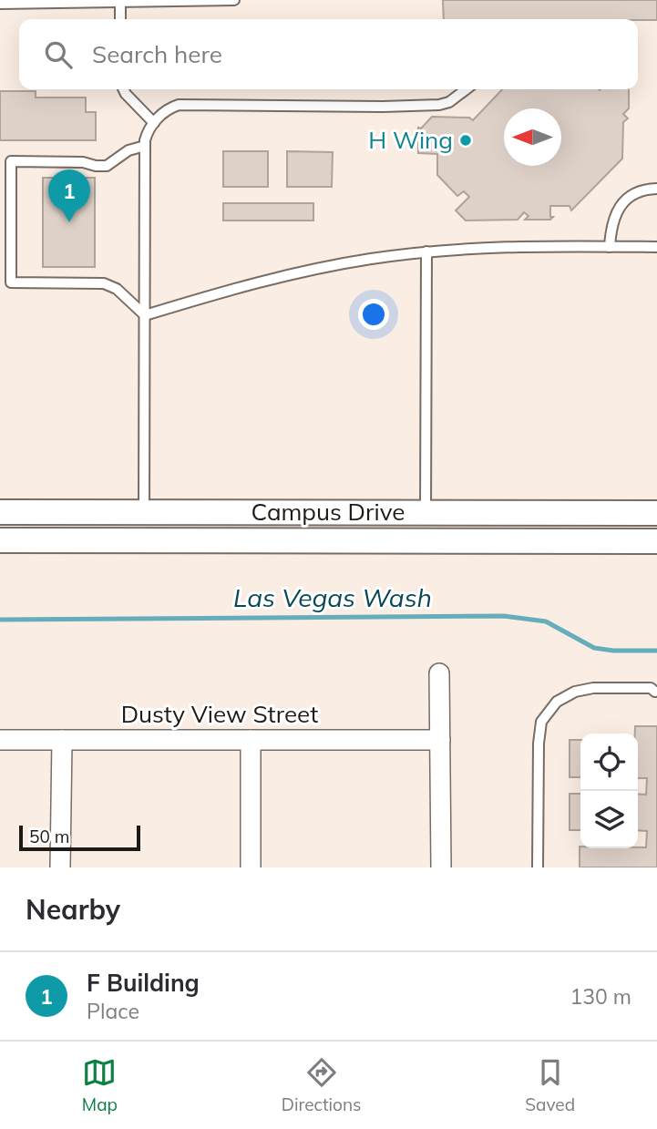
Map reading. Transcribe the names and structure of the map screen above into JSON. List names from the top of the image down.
{
  "streets": {
    "street": ["Campus Drive", "Dusty View Street"]
  },
  "water": ["Las Vegas Wash"],
  "places": ["H Wing"],
  "scale_bar": "50 m",
  "north": "left",
  "page": {
    "search": "Search here",
    "pins": "1",
    "scale": "50 m",
    "heading": "Nearby",
    "list": [
      {
        "mark": "1",
        "name": "F Building",
        "note": "Place",
        "value": "130 m"
      }
    ],
    "nav": ["Map", "Directions", "Saved"]
  }
}
